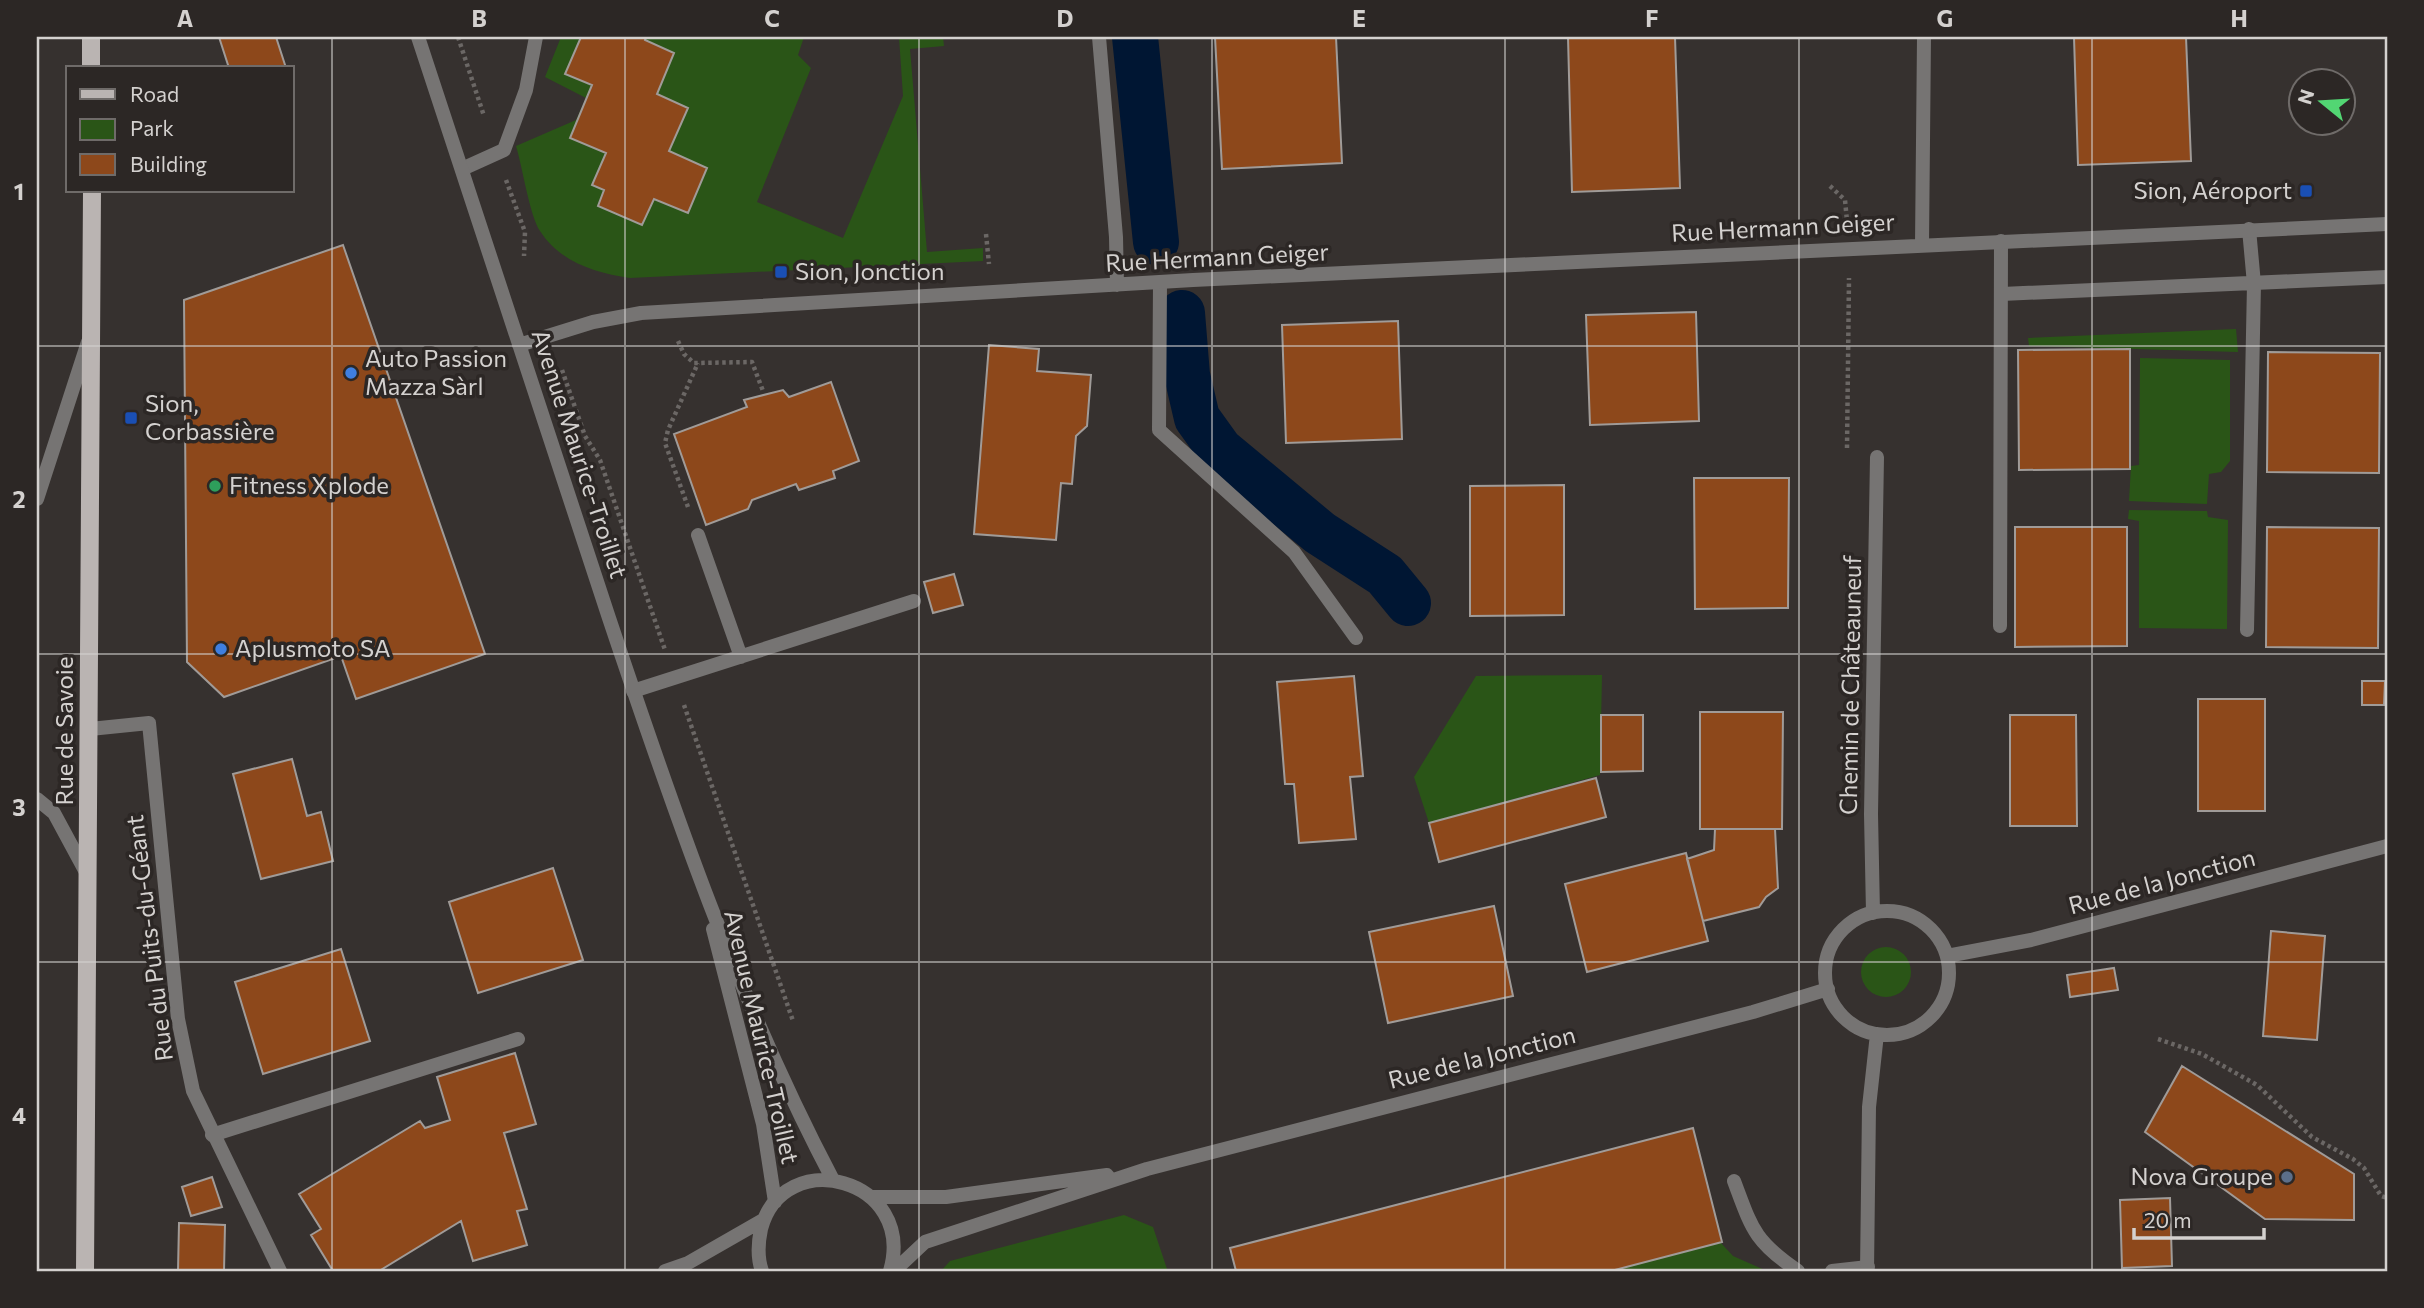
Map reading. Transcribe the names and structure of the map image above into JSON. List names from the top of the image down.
{
  "streets": {
    "main road": ["Rue de Savoie"],
    "street": [
      "Rue Hermann Geiger",
      "Avenue Maurice-Troillet",
      "Chemin de Châteauneuf",
      "Rue de la Jonction",
      "Rue du Puits-du-Géant"
    ]
  },
  "crossings": [
    ["Rue Hermann Geiger", "Avenue Maurice-Troillet"],
    ["Chemin de Châteauneuf", "Rue de la Jonction"],
    ["Rue de Savoie", "Rue du Puits-du-Géant"]
  ],
  "places": {
    "transit": ["Sion, Aéroport", "Sion, Jonction", "Sion, Corbassière"],
    "other": [
      "Auto Passion Mazza Sàrl",
      "Fitness Xplode",
      "Aplusmoto SA",
      "Nova Groupe"
    ]
  },
  "legend": ["Road", "Park", "Building"],
  "scale_bar": "20 m",
  "north": "left",
  "grid": {
    "columns": [
      "A",
      "B",
      "C",
      "D",
      "E",
      "F",
      "G",
      "H"
    ],
    "rows": [
      "1",
      "2",
      "3",
      "4"
    ]
  }
}
